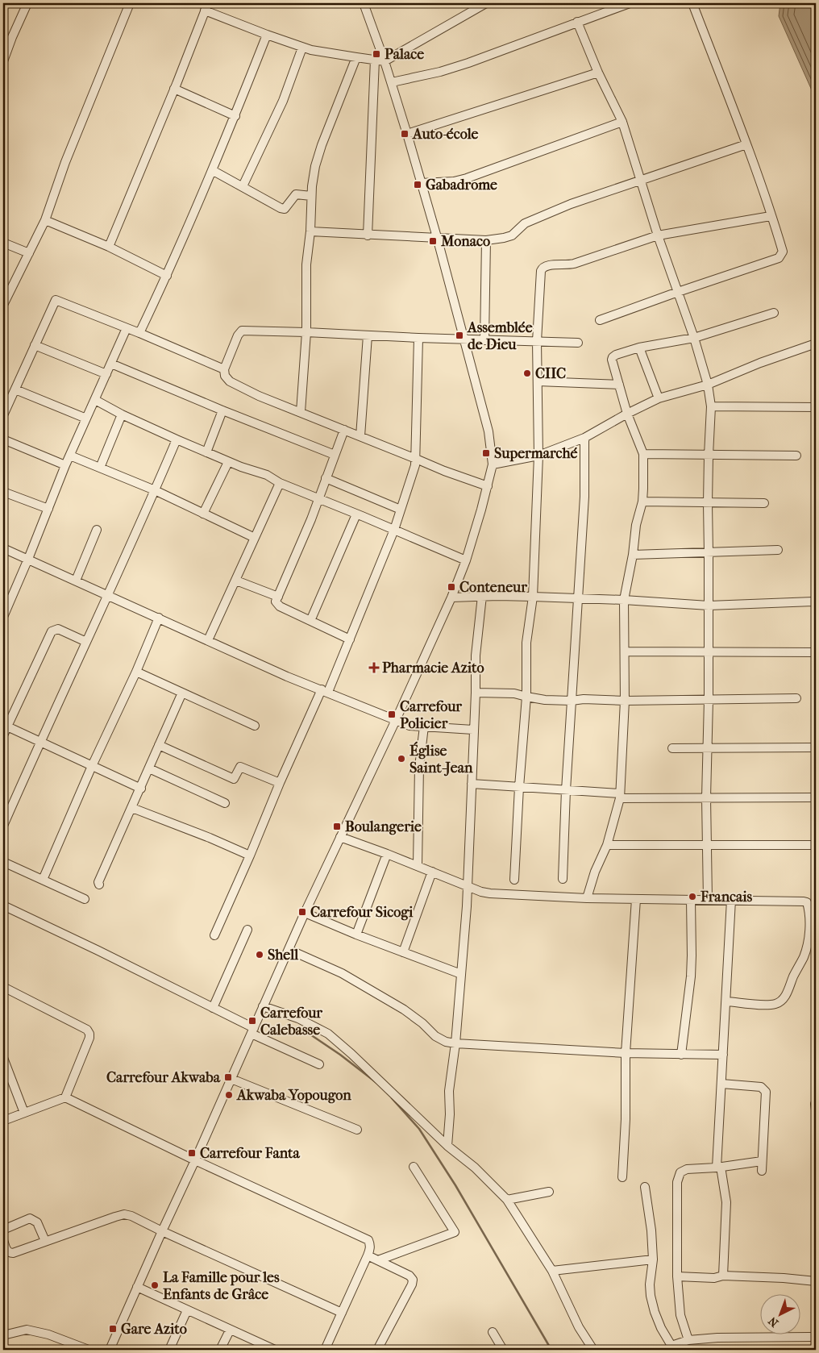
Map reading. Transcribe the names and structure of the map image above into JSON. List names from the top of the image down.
{
  "places": {
    "transit": [
      "Palace",
      "Auto-école",
      "Gabadrome",
      "Monaco",
      "Assemblée de Dieu",
      "Supermarché",
      "Conteneur",
      "Carrefour Policier",
      "Boulangerie",
      "Carrefour Sicogi",
      "Carrefour Calebasse",
      "Carrefour Akwaba",
      "Carrefour Fanta",
      "Gare Azito"
    ],
    "other": [
      "CIIC",
      "Église Saint-Jean",
      "Francais",
      "Shell",
      "Akwaba Yopougon",
      "La Famille pour les Enfants de Grâce"
    ],
    "health": ["Pharmacie Azito"]
  },
  "north": "bottom left"
}
